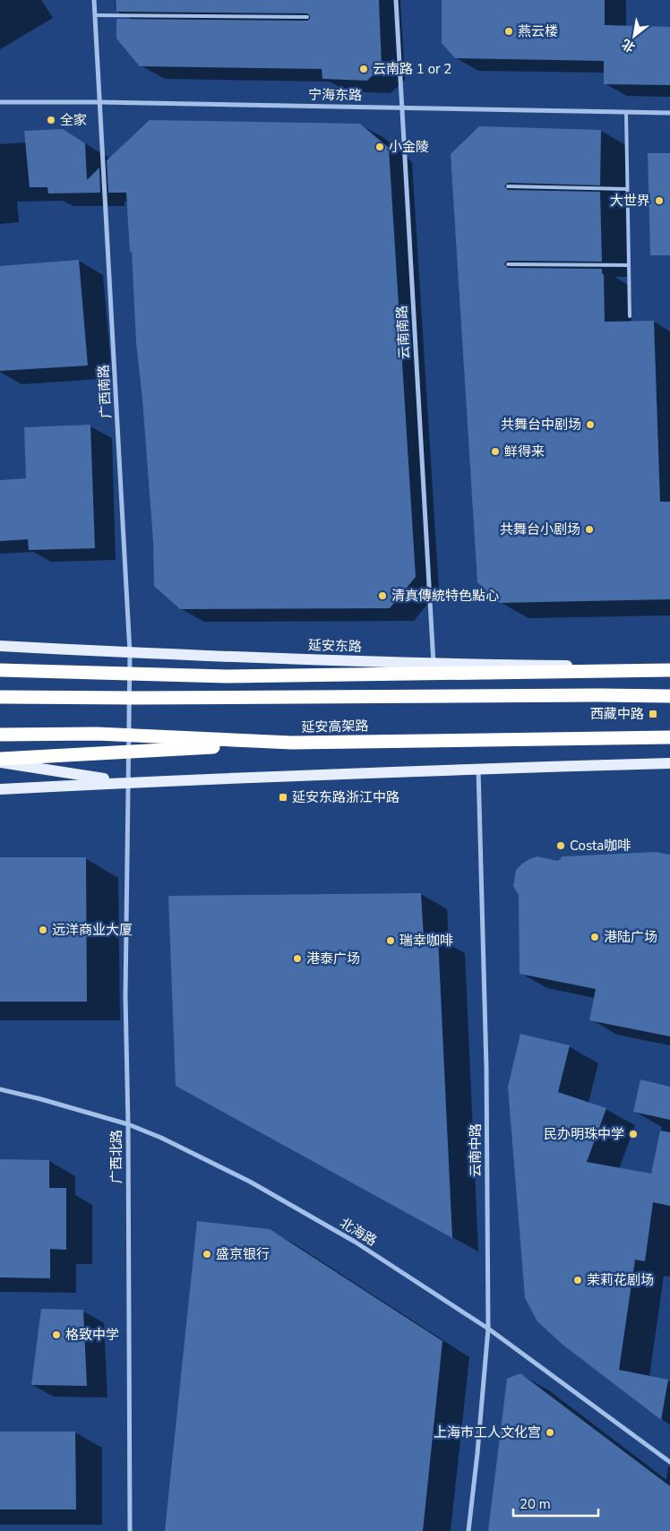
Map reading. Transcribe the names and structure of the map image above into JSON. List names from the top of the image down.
{
  "streets": {
    "highway": ["延安高架路"],
    "main road": ["延安东路"],
    "street": [
      "宁海东路",
      "云南南路",
      "广西南路",
      "云南中路",
      "广西北路",
      "北海路"
    ]
  },
  "crossings": [
    ["宁海东路", "云南南路"],
    ["宁海东路", "广西南路"],
    ["云南南路", "延安东路"],
    ["广西南路", "延安东路"],
    ["广西南路", "广西北路"],
    ["云南中路", "北海路"],
    ["广西北路", "北海路"]
  ],
  "places": {
    "other": [
      "燕云楼",
      "云南路 1 or 2",
      "全家",
      "小金陵",
      "大世界",
      "共舞台中剧场",
      "鲜得来",
      "共舞台小剧场",
      "清真傳統特色點心",
      "Costa咖啡",
      "远洋商业大厦",
      "港陆广场",
      "瑞幸咖啡",
      "港泰广场",
      "民办明珠中学",
      "盛京银行",
      "茉莉花剧场",
      "格致中学",
      "上海市工人文化宫"
    ],
    "transit": ["西藏中路", "延安东路浙江中路"]
  },
  "scale_bar": "20 m",
  "north": "bottom left"
}
